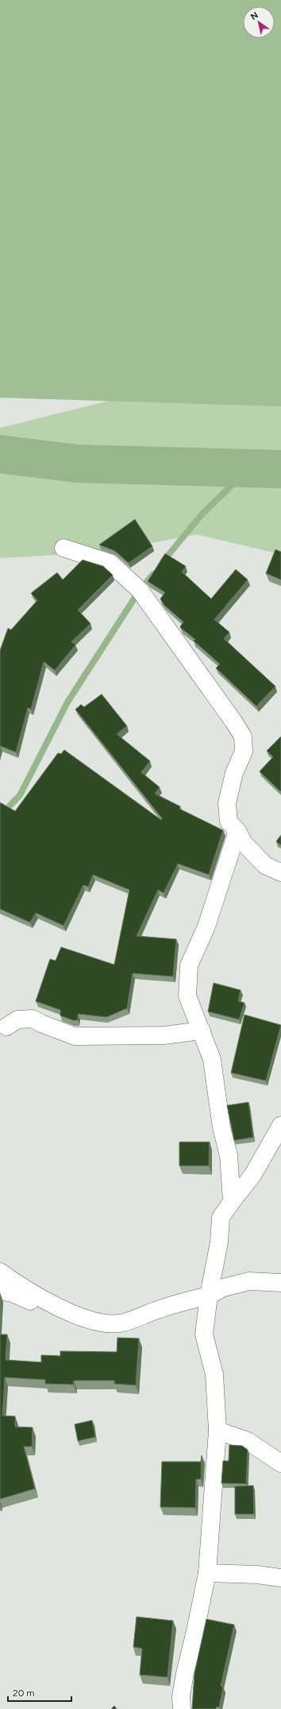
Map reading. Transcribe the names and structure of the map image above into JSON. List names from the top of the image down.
{
  "scale_bar": "20 m",
  "north": "top left"
}
